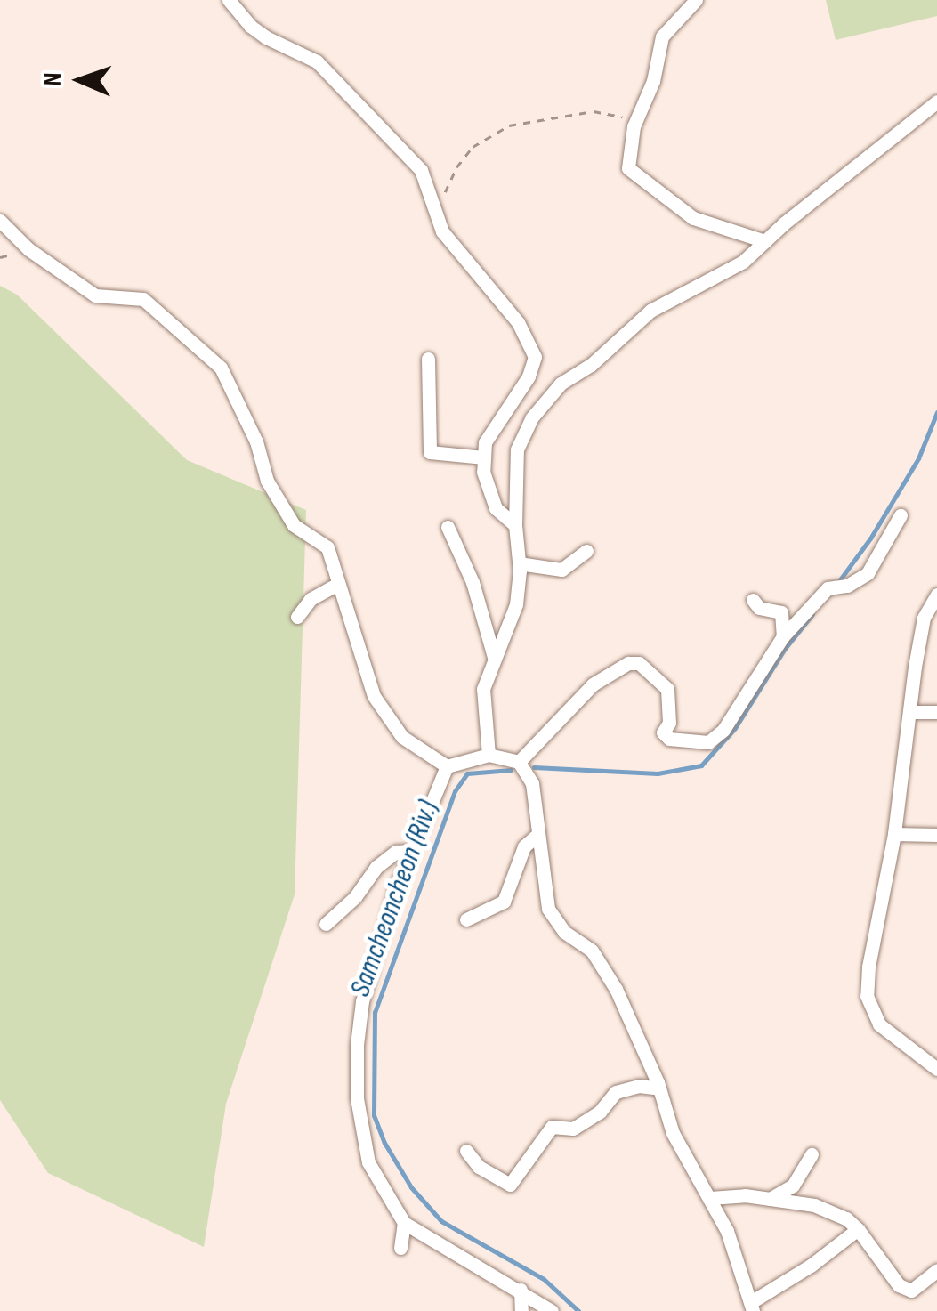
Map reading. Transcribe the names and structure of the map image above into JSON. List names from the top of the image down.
{
  "water": ["Samcheoncheon (Riv.)"],
  "north": "left"
}
